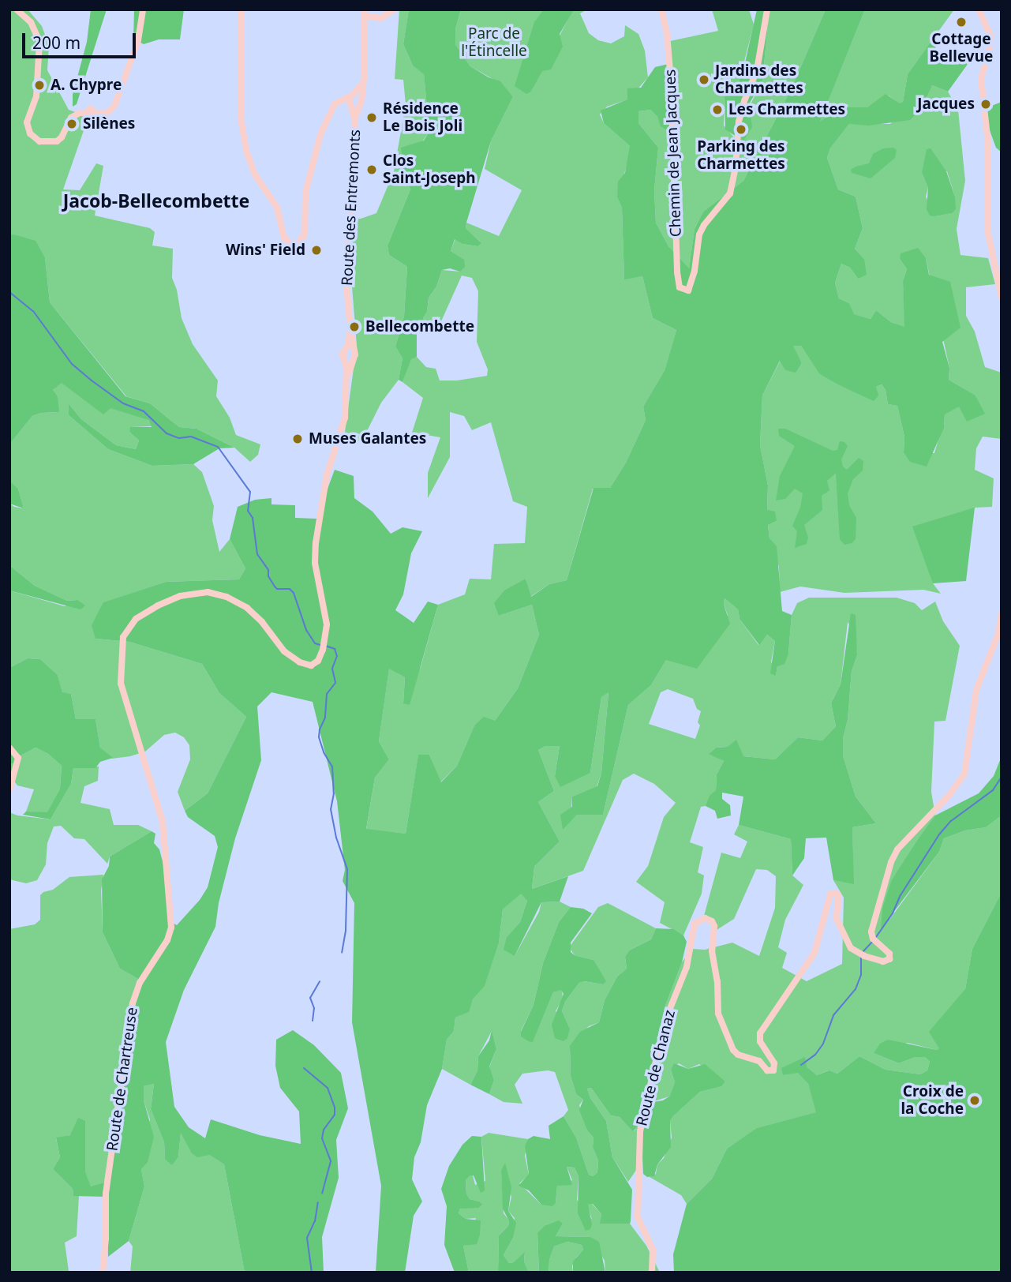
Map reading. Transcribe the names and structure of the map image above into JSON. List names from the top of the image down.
{
  "streets": {
    "street": [
      "Chemin de Jean Jacques",
      "Route des Entremonts",
      "Route de Chanaz",
      "Route de Chartreuse"
    ]
  },
  "crossings": [
    ["Route des Entremonts", "Route de Chartreuse"]
  ],
  "districts": ["Jacob-Bellecombette"],
  "parks": ["Parc de l'Étincelle"],
  "places": [
    "Cottage Bellevue",
    "Jardins des Charmettes",
    "A. Chypre",
    "Jacques",
    "Les Charmettes",
    "Résidence Le Bois Joli",
    "Silènes",
    "Parking des Charmettes",
    "Clos Saint-Joseph",
    "Wins' Field",
    "Bellecombette",
    "Muses Galantes",
    "Croix de la Coche"
  ],
  "scale_bar": "200 m"
}
